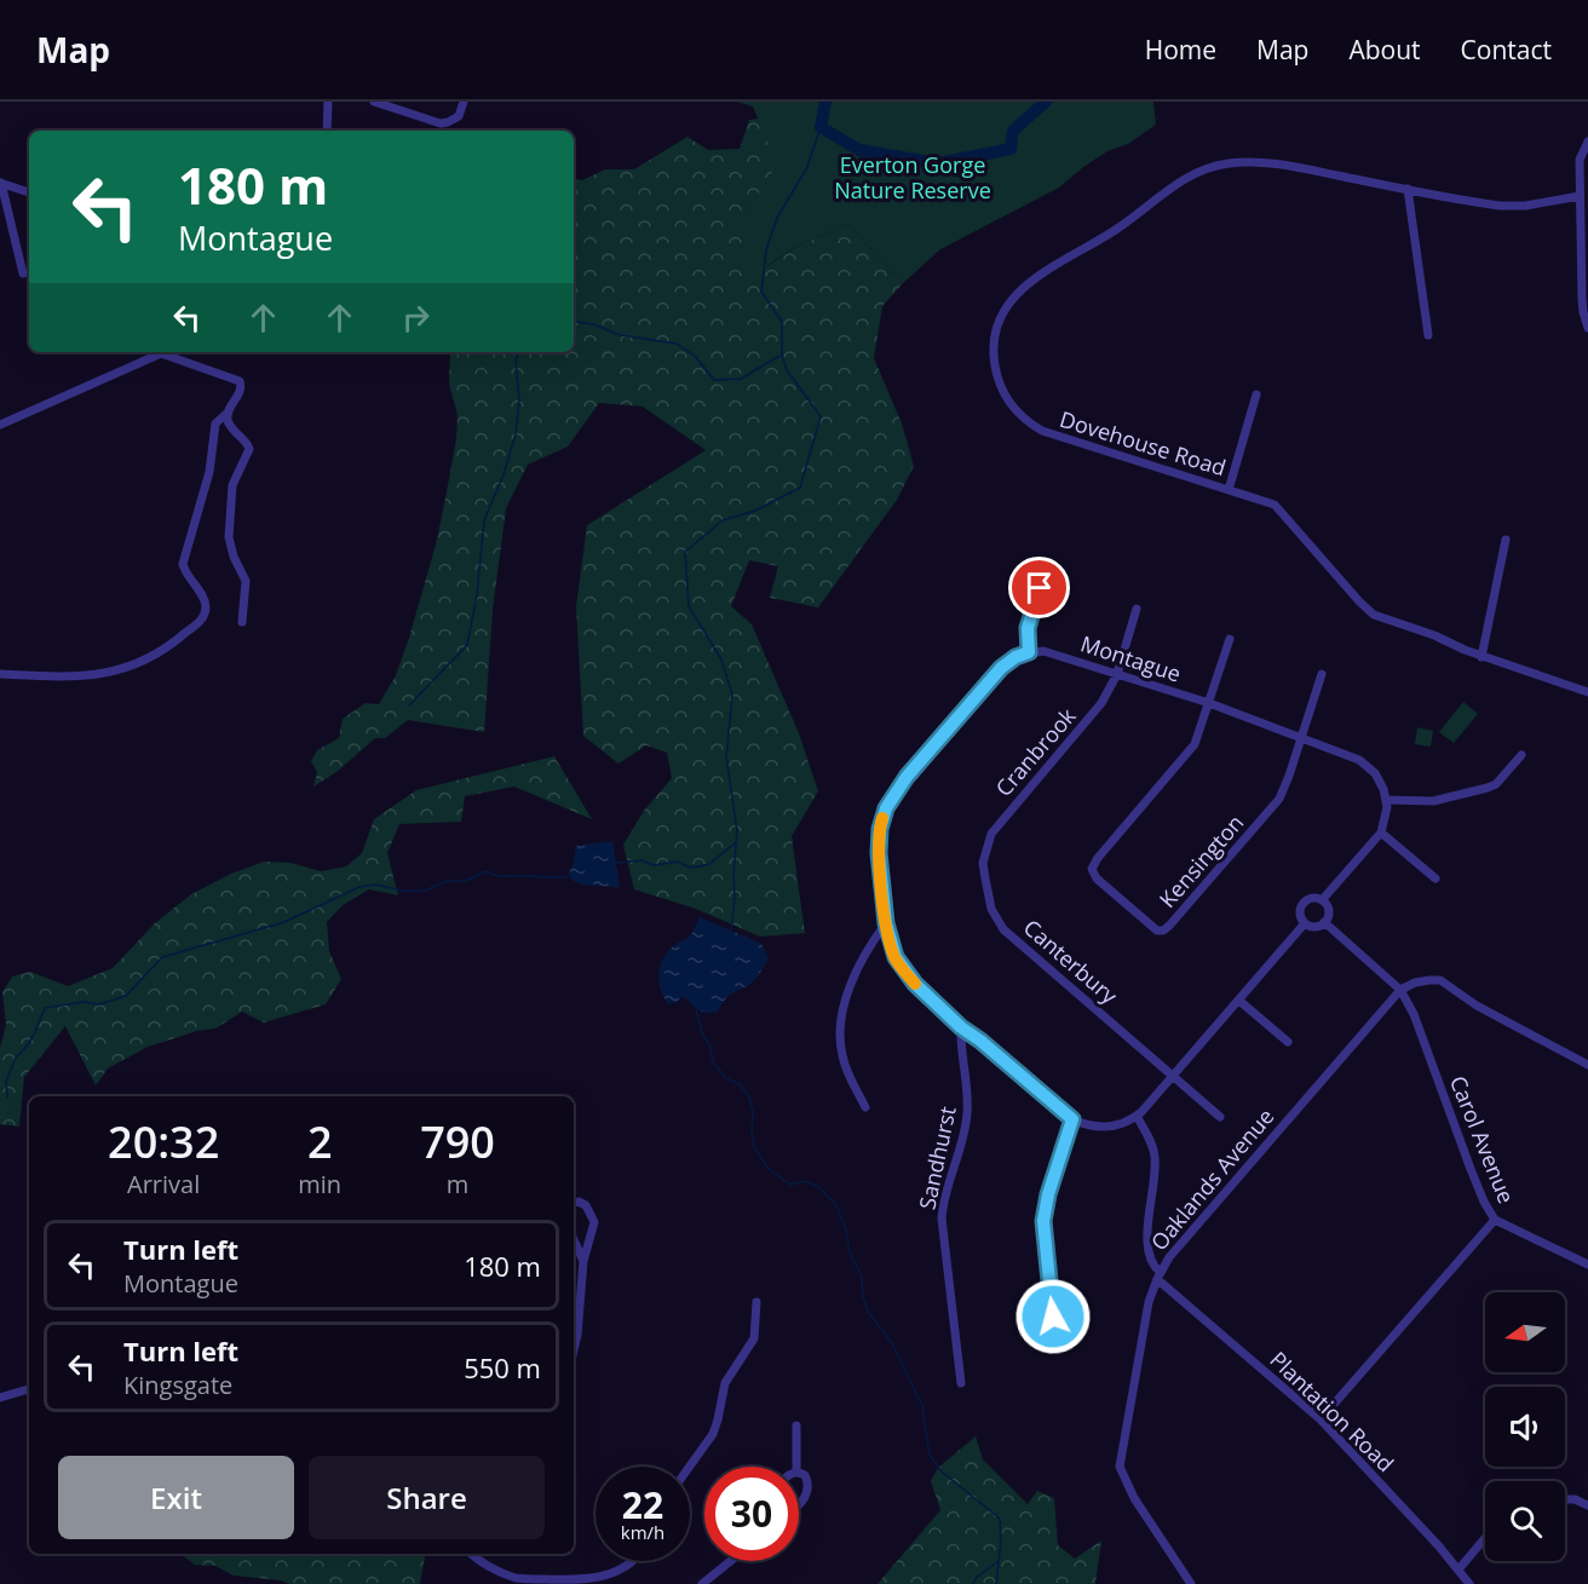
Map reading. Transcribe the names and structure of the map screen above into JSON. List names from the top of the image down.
{
  "streets": {
    "street": [
      "Dovehouse Road",
      "Montague",
      "Cranbrook",
      "Kensington",
      "Canterbury",
      "Carol Avenue",
      "Sandhurst",
      "Oaklands Avenue",
      "Plantation Road"
    ]
  },
  "crossings": [
    ["Montague", "Cranbrook"],
    ["Montague", "Kensington"],
    ["Cranbrook", "Canterbury"],
    ["Carol Avenue", "Oaklands Avenue"],
    ["Carol Avenue", "Plantation Road"],
    ["Oaklands Avenue", "Plantation Road"]
  ],
  "parks": ["Everton Gorge Nature Reserve"],
  "north": "left",
  "page": {
    "header": "Map",
    "nav": [
      "Home",
      "Map",
      "About",
      "Contact"
    ],
    "turn": ["180 m", "Montague"],
    "eta": [
      "20:32",
      "Arrival",
      "2",
      "min",
      "790",
      "m"
    ],
    "list": [
      {
        "name": "Turn left",
        "note": "Montague",
        "value": "180 m"
      },
      {
        "name": "Turn left",
        "note": "Kingsgate",
        "value": "550 m"
      }
    ],
    "buttons": ["Exit", "Share"],
    "speed": "22 km/h",
    "limit": "30"
  }
}
